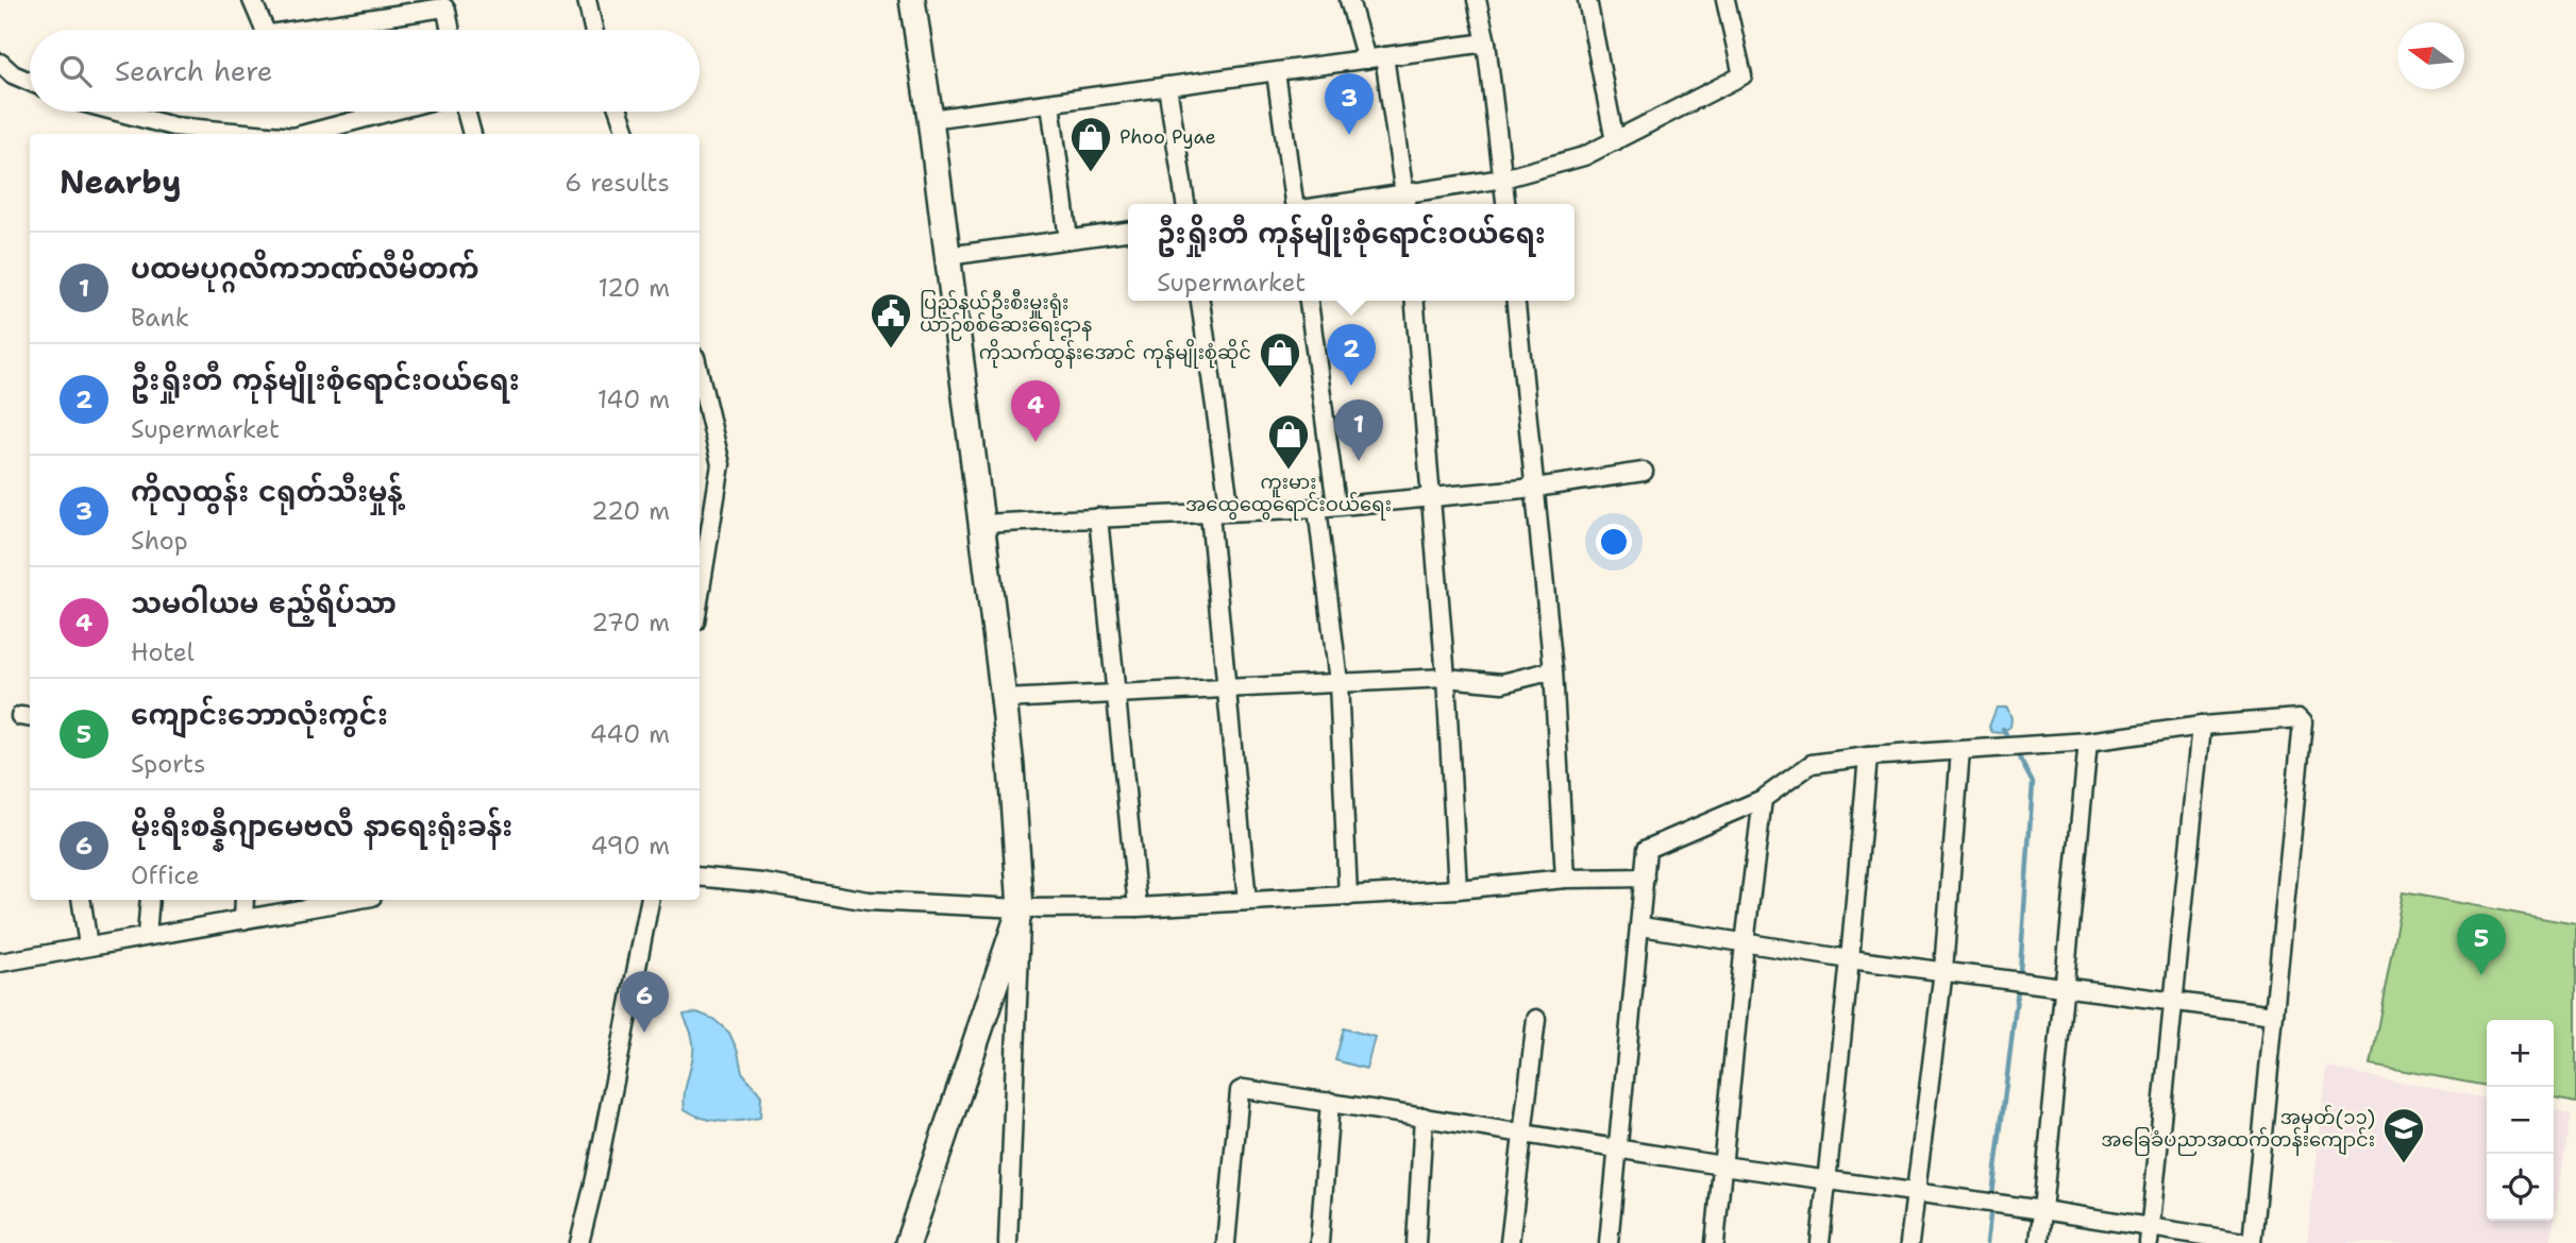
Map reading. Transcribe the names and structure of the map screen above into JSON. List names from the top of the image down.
{
  "places": {
    "shop": ["Phoo Pyae", "ကိုသက်ထွန်းအောင် ကုန်မျိုးစုံဆိုင်", "ကူးမား အထွေထွေရောင်းဝယ်ရေး"],
    "public building": ["ပြည်နယ်ဦးစီးမှူးရုံး ယာဉ်စစ်ဆေးရေးဌာန"],
    "school or university": ["အမှတ်(၁၁) အခြေခံပညာအထက်တန်းကျောင်း"]
  },
  "north": "left",
  "page": {
    "search": "Search here",
    "pins": [
      "3",
      "2",
      "4",
      "1",
      "5",
      "6"
    ],
    "heading": ["Nearby", "6 results"],
    "popup": ["ဦးရှိုးတီ ကုန်မျိုးစုံရောင်းဝယ်ရေး", "Supermarket"],
    "list": [
      {
        "mark": "1",
        "name": "ပထမပုဂ္ဂလိကဘဏ်လီမိတက်",
        "note": "Bank",
        "value": "120 m"
      },
      {
        "mark": "2",
        "name": "ဦးရှိုးတီ ကုန်မျိုးစုံရောင်းဝယ်ရေး",
        "note": "Supermarket",
        "value": "140 m"
      },
      {
        "mark": "3",
        "name": "ကိုလှထွန်း ငရုတ်သီးမှုန့်",
        "note": "Shop",
        "value": "220 m"
      },
      {
        "mark": "4",
        "name": "သမဝါယမ ဧည့်ရိပ်သာ",
        "note": "Hotel",
        "value": "270 m"
      },
      {
        "mark": "5",
        "name": "ကျောင်းဘောလုံးကွင်း",
        "note": "Sports",
        "value": "440 m"
      },
      {
        "mark": "6",
        "name": "မိုးရီးစန္နီဂျာမေဗလီ နာရေးရုံးခန်း",
        "note": "Office",
        "value": "490 m"
      }
    ],
    "map_buttons": ["+", "−"]
  }
}
